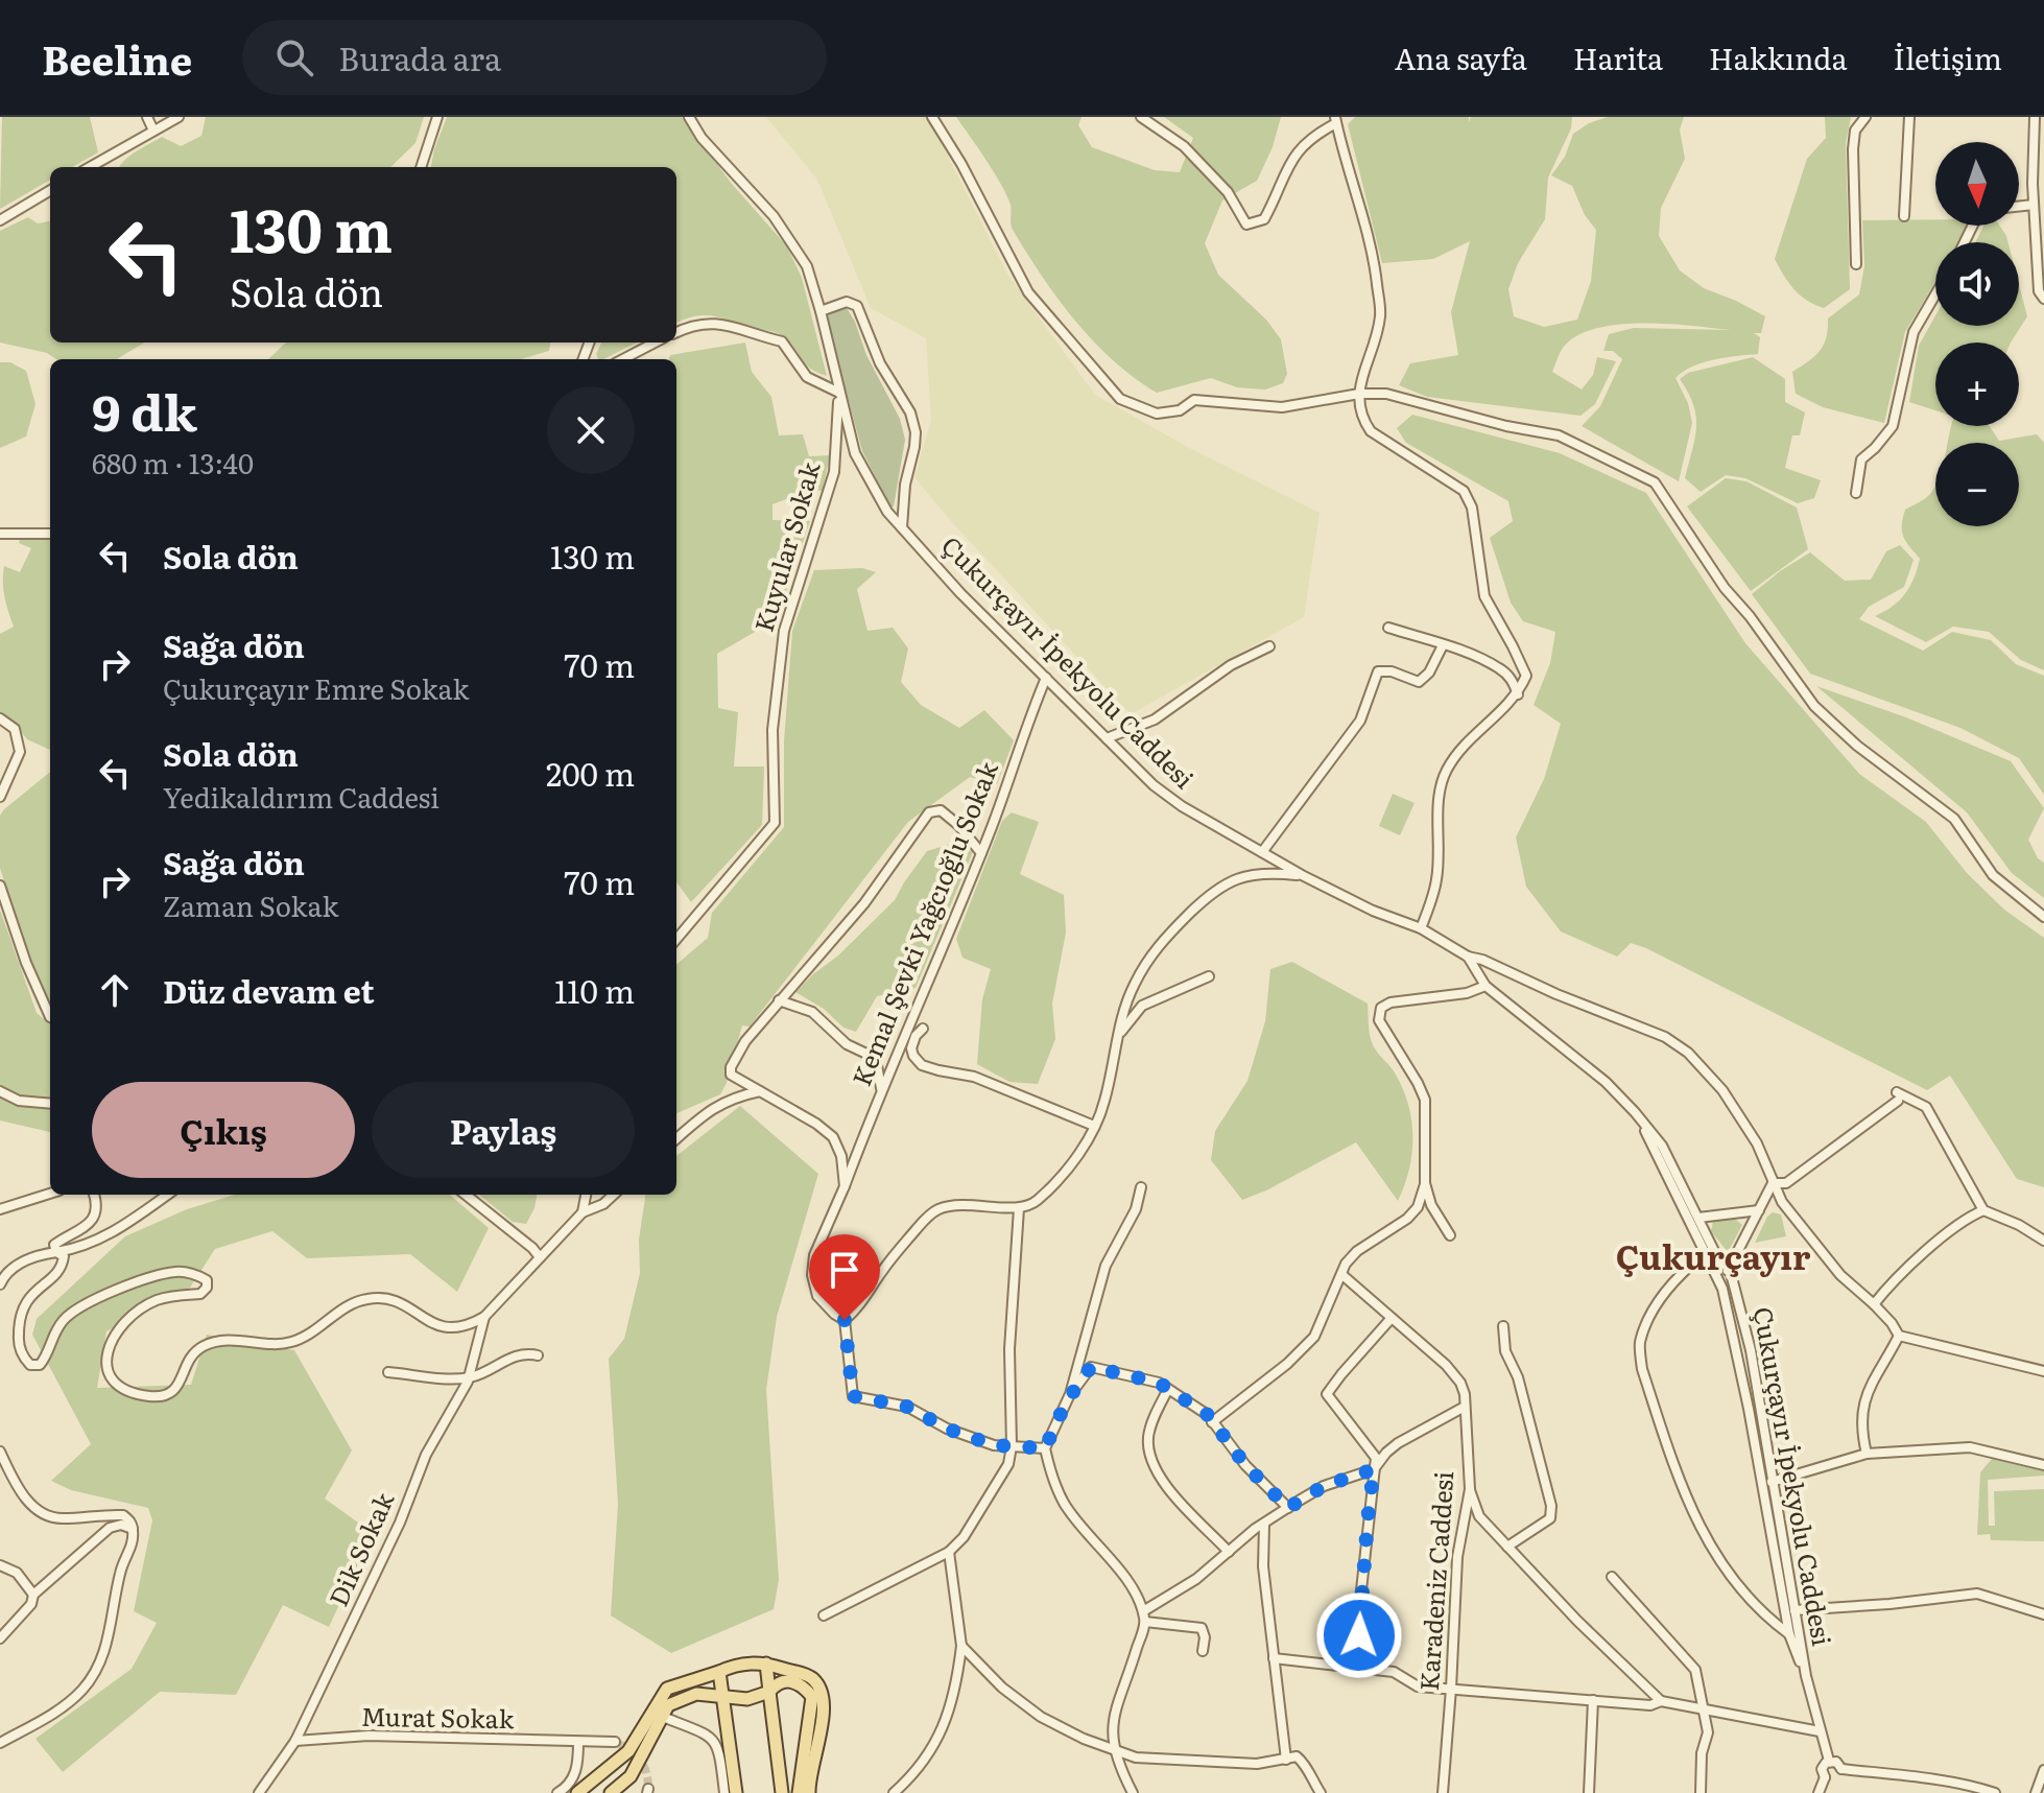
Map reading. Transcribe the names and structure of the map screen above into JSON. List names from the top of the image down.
{
  "streets": {
    "street": [
      "Kuyular Sokak",
      "Çukurçayır İpekyolu Caddesi",
      "Kemal Şevki Yağcıoğlu Sokak",
      "Dik Sokak",
      "Karadeniz Caddesi",
      "Murat Sokak"
    ]
  },
  "crossings": [
    ["Kuyular Sokak", "Çukurçayır İpekyolu Caddesi"],
    ["Çukurçayır İpekyolu Caddesi", "Kemal Şevki Yağcıoğlu Sokak"],
    ["Dik Sokak", "Murat Sokak"]
  ],
  "districts": ["Çukurçayır"],
  "north": "bottom",
  "page": {
    "header": "Beeline",
    "search": "Burada ara",
    "nav": [
      "Ana sayfa",
      "Harita",
      "Hakkında",
      "İletişim"
    ],
    "map_buttons": ["+", "−"],
    "turn": ["130 m", "Sola dön"],
    "heading": ["9 dk", "680 m · 13:40"],
    "list": [
      {
        "name": "Sola dön",
        "value": "130 m"
      },
      {
        "name": "Sağa dön",
        "note": "Çukurçayır Emre Sokak",
        "value": "70 m"
      },
      {
        "name": "Sola dön",
        "note": "Yedikaldırım Caddesi",
        "value": "200 m"
      },
      {
        "name": "Sağa dön",
        "note": "Zaman Sokak",
        "value": "70 m"
      },
      {
        "name": "Düz devam et",
        "value": "110 m"
      }
    ],
    "buttons": ["Çıkış", "Paylaş"]
  }
}
